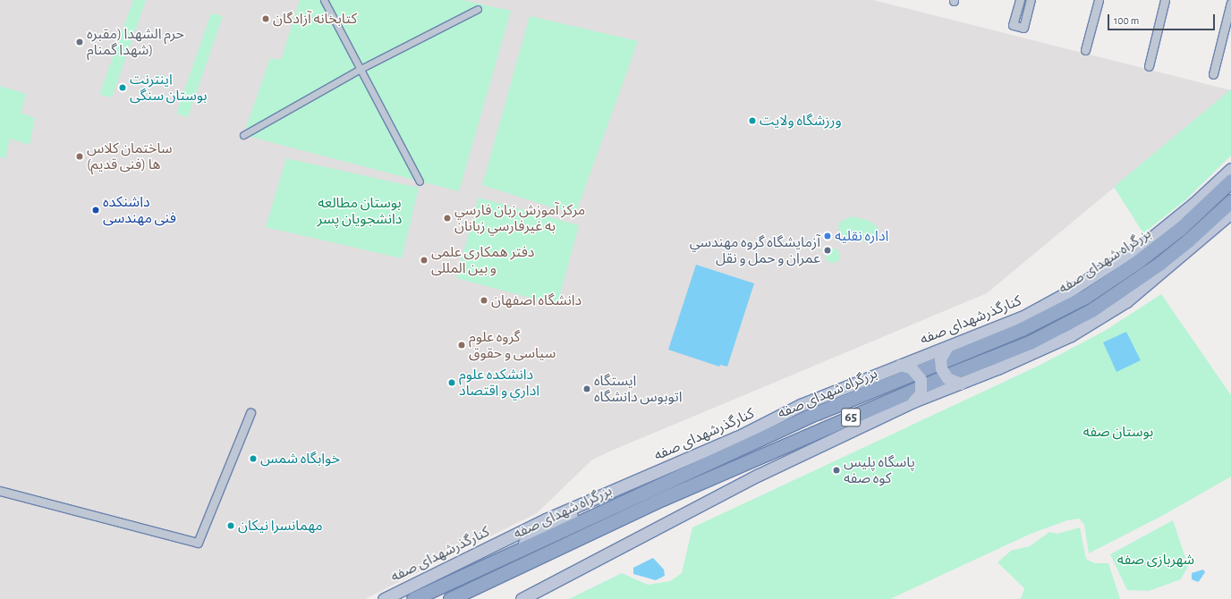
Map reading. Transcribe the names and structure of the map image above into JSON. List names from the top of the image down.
{
  "streets": {
    "highway": ["بزرگراه شهدای صفه", "65"],
    "main road": ["کنارگذرشهدای صفه"]
  },
  "parks": ["بوستان مطالعه دانشجویان پسر", "بوستان صفه", "شهربازی صفه"],
  "places": [
    "کتابخانه آزادگان",
    "حرم الشهدا (مقبره شهدا گمنام)",
    "اینترنت بوستان سنگی",
    "ورزشگاه ولایت",
    "ساختمان کلاس ها (فنی قدیم)",
    "داشنکده فنی مهندسی",
    "مرکز آموزش زبان فارسي به غيرفارسي زبانان",
    "اداره نقليه",
    "آزمايشگاه گروه مهندسي عمران و حمل و نقل",
    "دفتر همکاری علمی و بین المللی",
    "دانشگاه اصفهان",
    "گروه علوم سیاسی و حقوق",
    "دانشکده علوم اداري و اقتصاد",
    "ایستگاه اتوبوس دانشگاه",
    "خوابگاه شمس",
    "پاسگاه پلیس کوه صفه",
    "مهمانسرا نیکان"
  ],
  "scale_bar": "100 m"
}
